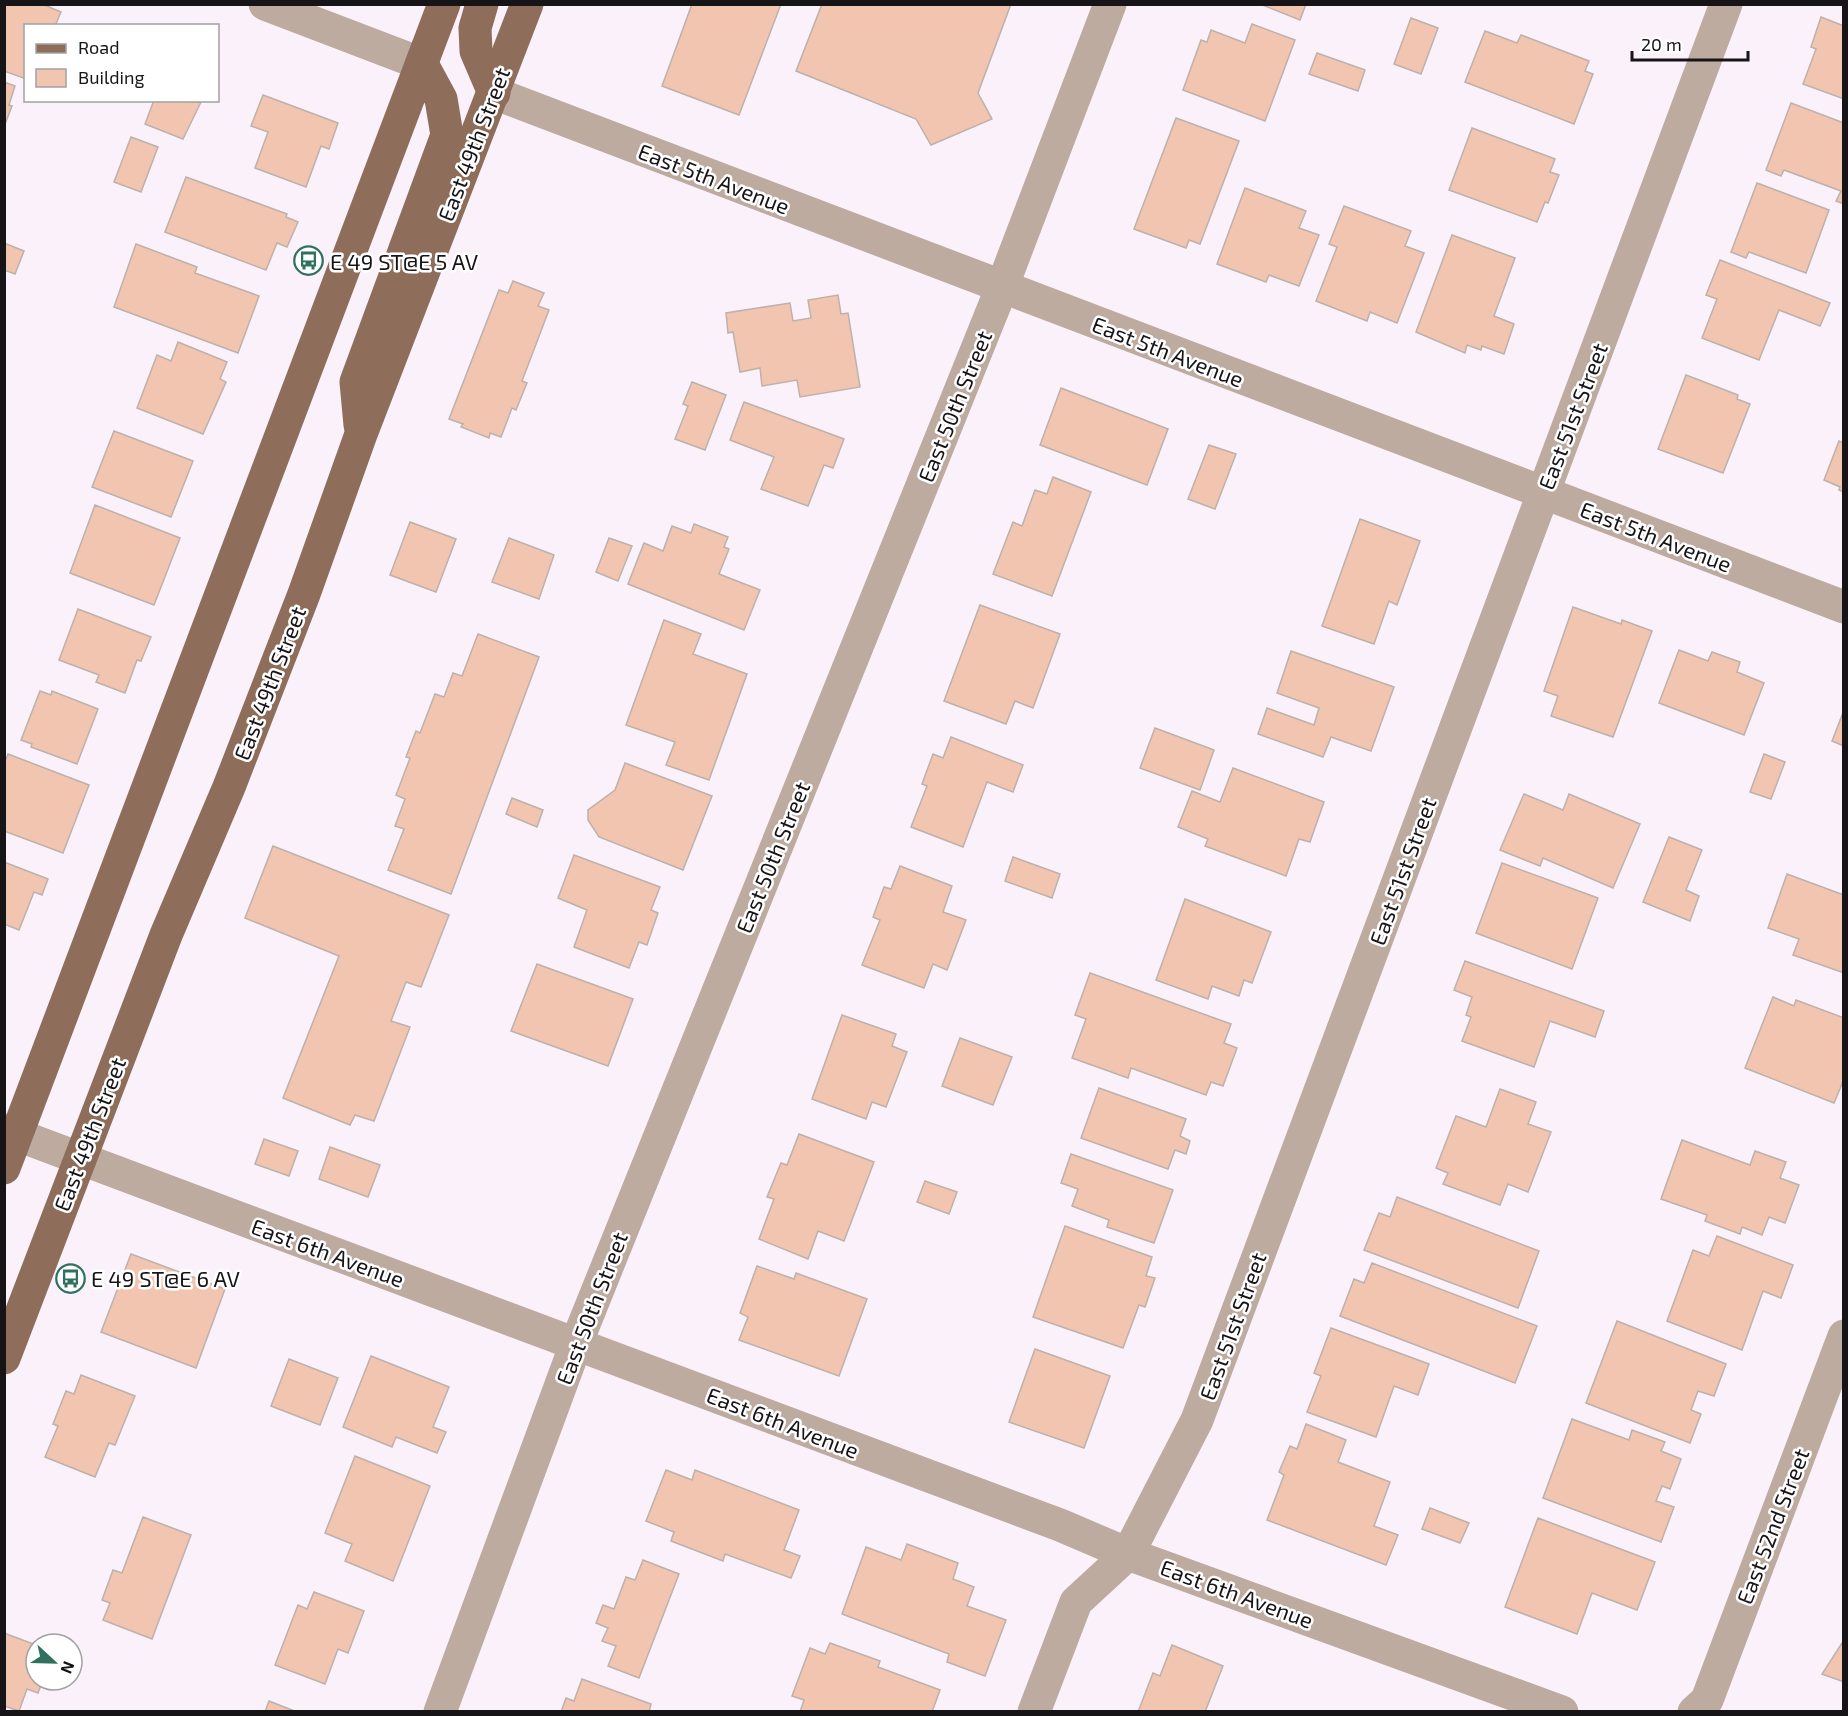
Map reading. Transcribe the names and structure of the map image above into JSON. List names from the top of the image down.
{
  "streets": {
    "main road": ["East 49th Street"],
    "street": [
      "East 5th Avenue",
      "East 50th Street",
      "East 51st Street",
      "East 6th Avenue",
      "East 52nd Street"
    ]
  },
  "crossings": [
    ["East 49th Street", "East 5th Avenue"],
    ["East 49th Street", "East 6th Avenue"],
    ["East 5th Avenue", "East 50th Street"],
    ["East 5th Avenue", "East 51st Street"],
    ["East 50th Street", "East 6th Avenue"],
    ["East 51st Street", "East 6th Avenue"]
  ],
  "places": {
    "bus stop": ["E 49 ST@E 5 AV", "E 49 ST@E 6 AV"]
  },
  "legend": ["Road", "Building"],
  "scale_bar": "20 m",
  "north": "right"
}
